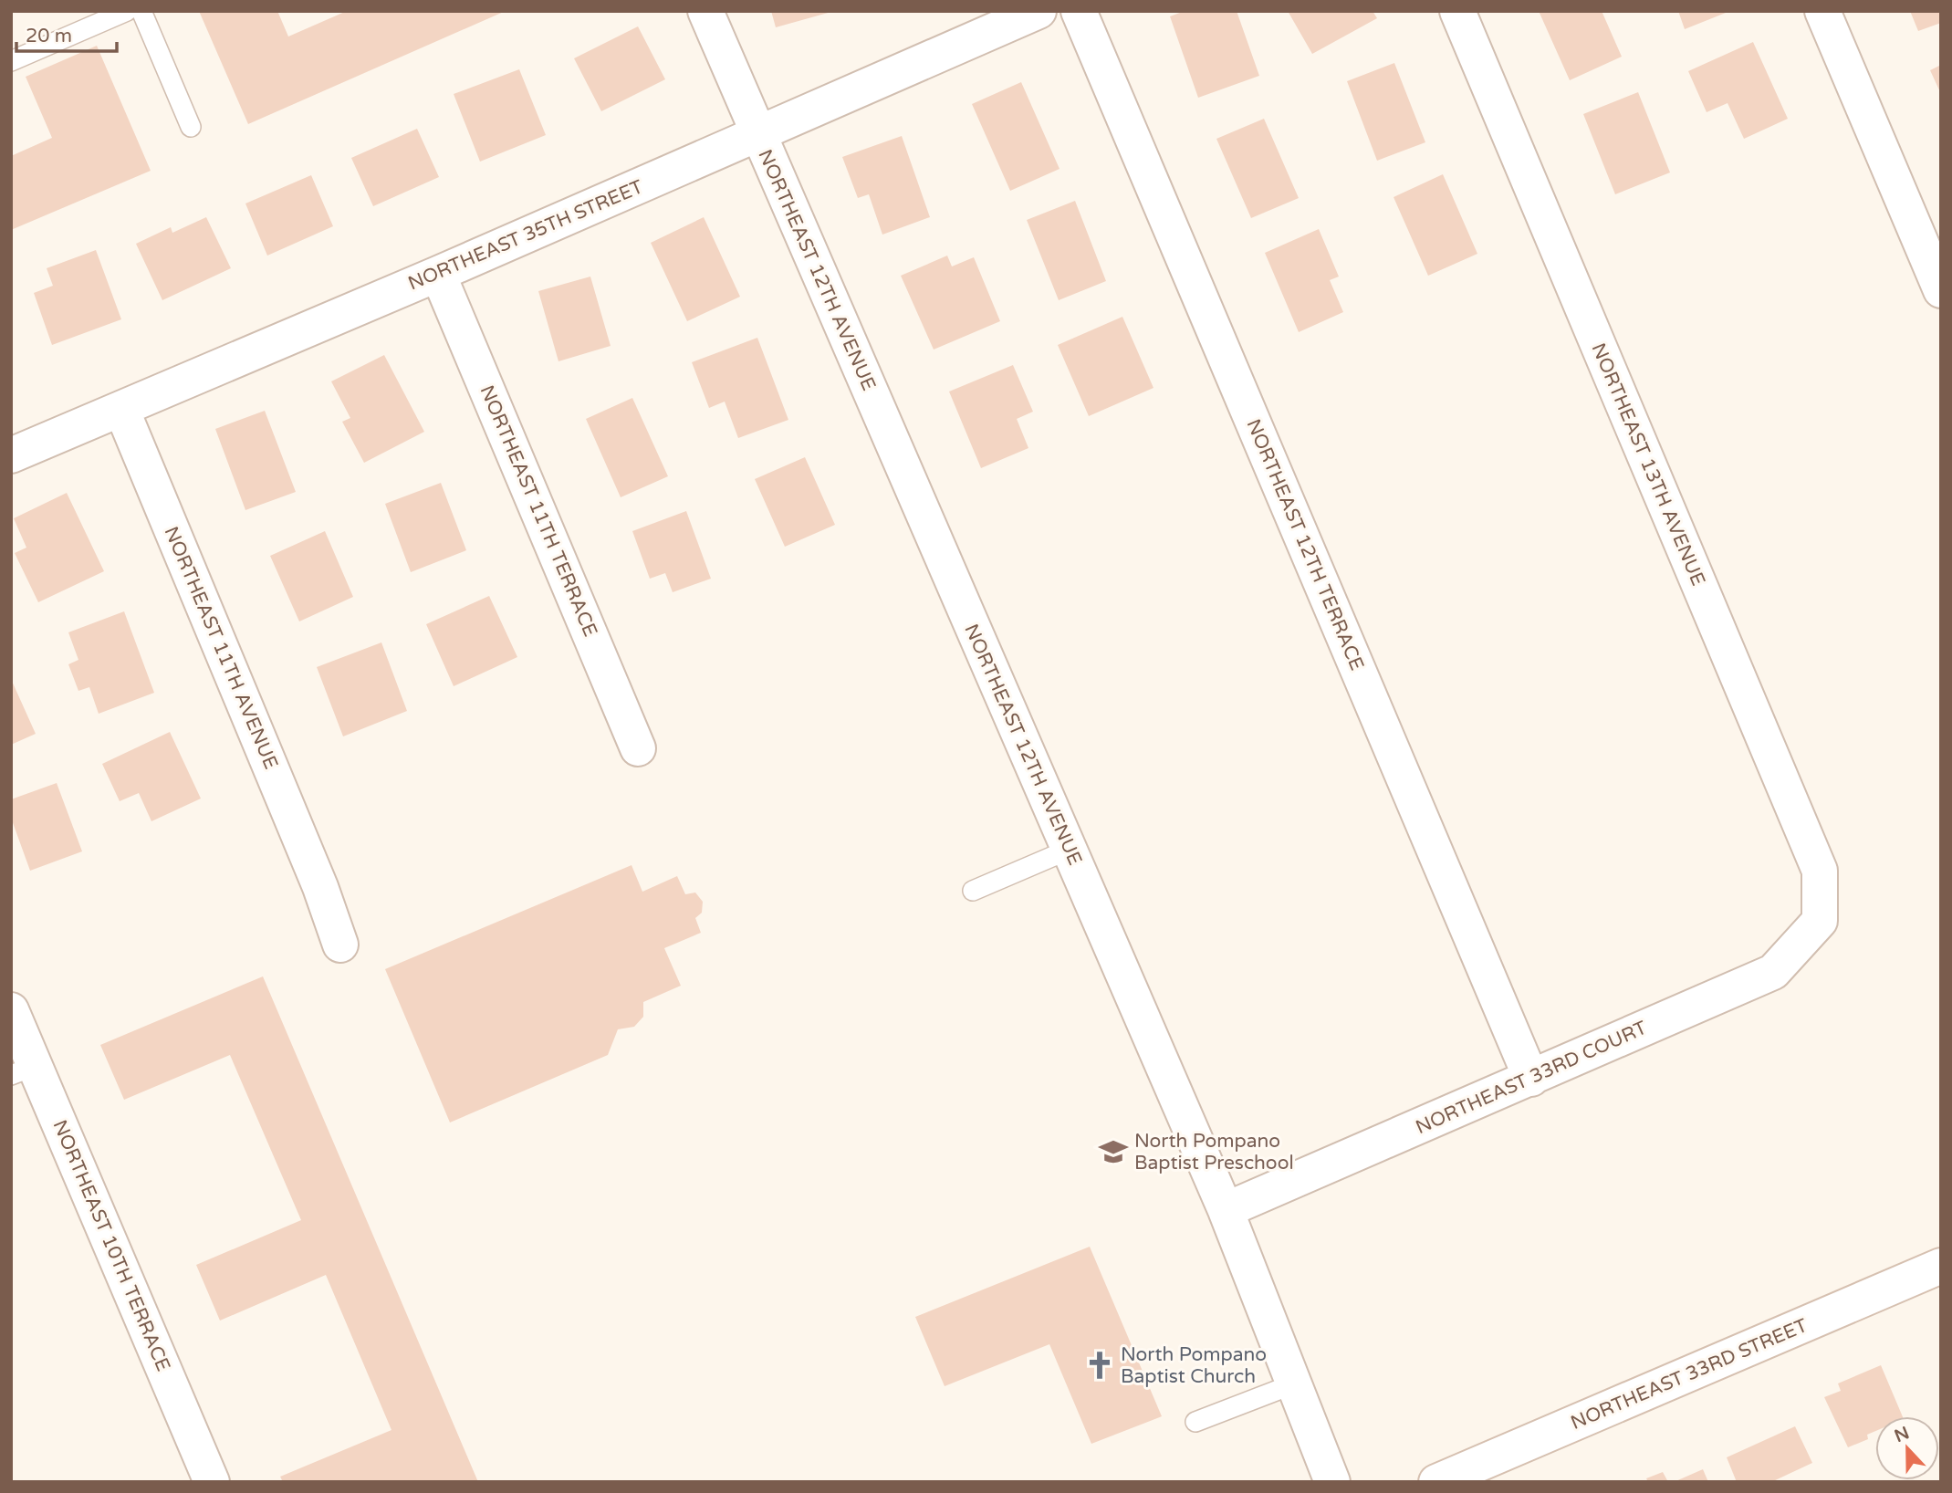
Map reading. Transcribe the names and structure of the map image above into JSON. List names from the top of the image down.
{
  "streets": {
    "street": [
      "NORTHEAST 35TH STREET",
      "NORTHEAST 12TH AVENUE",
      "NORTHEAST 13TH AVENUE",
      "NORTHEAST 11TH TERRACE",
      "NORTHEAST 12TH TERRACE",
      "NORTHEAST 11TH AVENUE",
      "NORTHEAST 33RD COURT",
      "NORTHEAST 10TH TERRACE",
      "NORTHEAST 33RD STREET"
    ]
  },
  "crossings": [
    ["NORTHEAST 35TH STREET", "NORTHEAST 12TH AVENUE"],
    ["NORTHEAST 35TH STREET", "NORTHEAST 11TH TERRACE"],
    ["NORTHEAST 35TH STREET", "NORTHEAST 11TH AVENUE"],
    ["NORTHEAST 12TH AVENUE", "NORTHEAST 33RD COURT"],
    ["NORTHEAST 13TH AVENUE", "NORTHEAST 33RD COURT"],
    ["NORTHEAST 12TH TERRACE", "NORTHEAST 33RD COURT"]
  ],
  "places": {
    "school or university": ["North Pompano Baptist Preschool"],
    "church": ["North Pompano Baptist Church"]
  },
  "scale_bar": "20 m",
  "north": "top"
}
